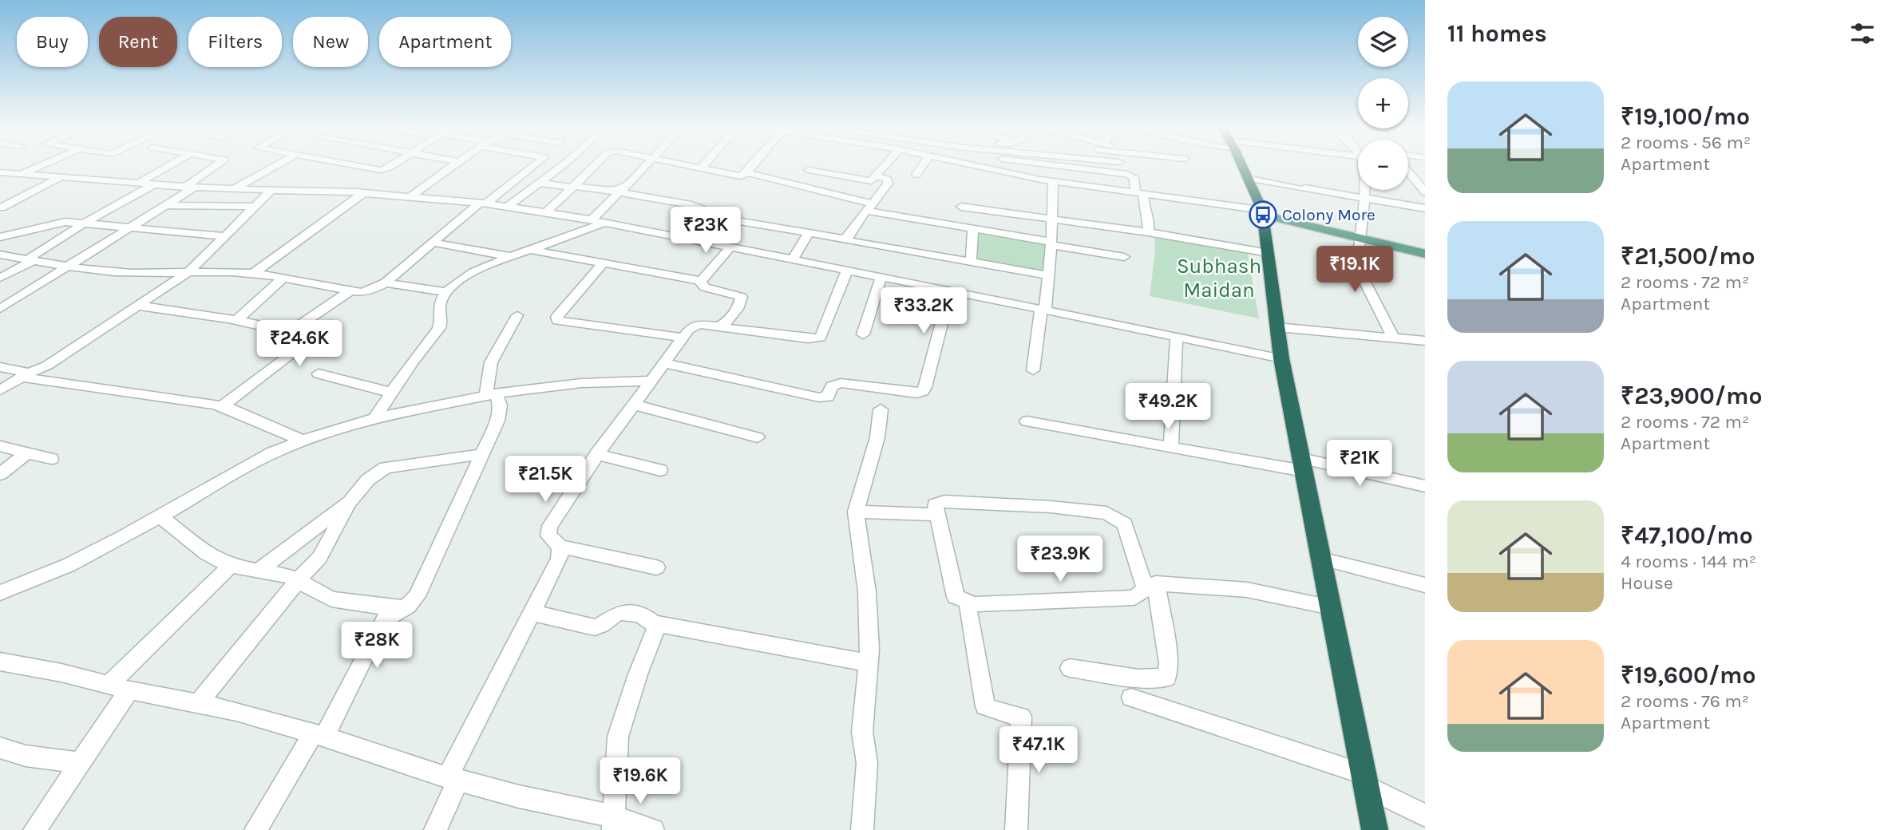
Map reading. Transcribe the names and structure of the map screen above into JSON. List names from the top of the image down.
{
  "parks": ["Subhash Maidan"],
  "places": {
    "bus stop": ["Colony More"]
  },
  "page": {
    "heading": "11 homes",
    "map_buttons": ["+", "−"],
    "chip": [
      "Buy",
      "Rent",
      "Filters",
      "New",
      "Apartment"
    ],
    "list": [
      {
        "name": "₹19,100/mo",
        "note": "2 rooms · 56 m² · Apartment"
      },
      {
        "name": "₹21,500/mo",
        "note": "2 rooms · 72 m² · Apartment"
      },
      {
        "name": "₹23,900/mo",
        "note": "2 rooms · 72 m² · Apartment"
      },
      {
        "name": "₹47,100/mo",
        "note": "4 rooms · 144 m² · House"
      },
      {
        "name": "₹19,600/mo",
        "note": "2 rooms · 76 m² · Apartment"
      }
    ],
    "price": [
      "₹23K",
      "₹19.1K",
      "₹33.2K",
      "₹24.6K",
      "₹49.2K",
      "₹21K",
      "₹21.5K",
      "₹23.9K",
      "₹28K",
      "₹47.1K",
      "₹19.6K"
    ]
  }
}
